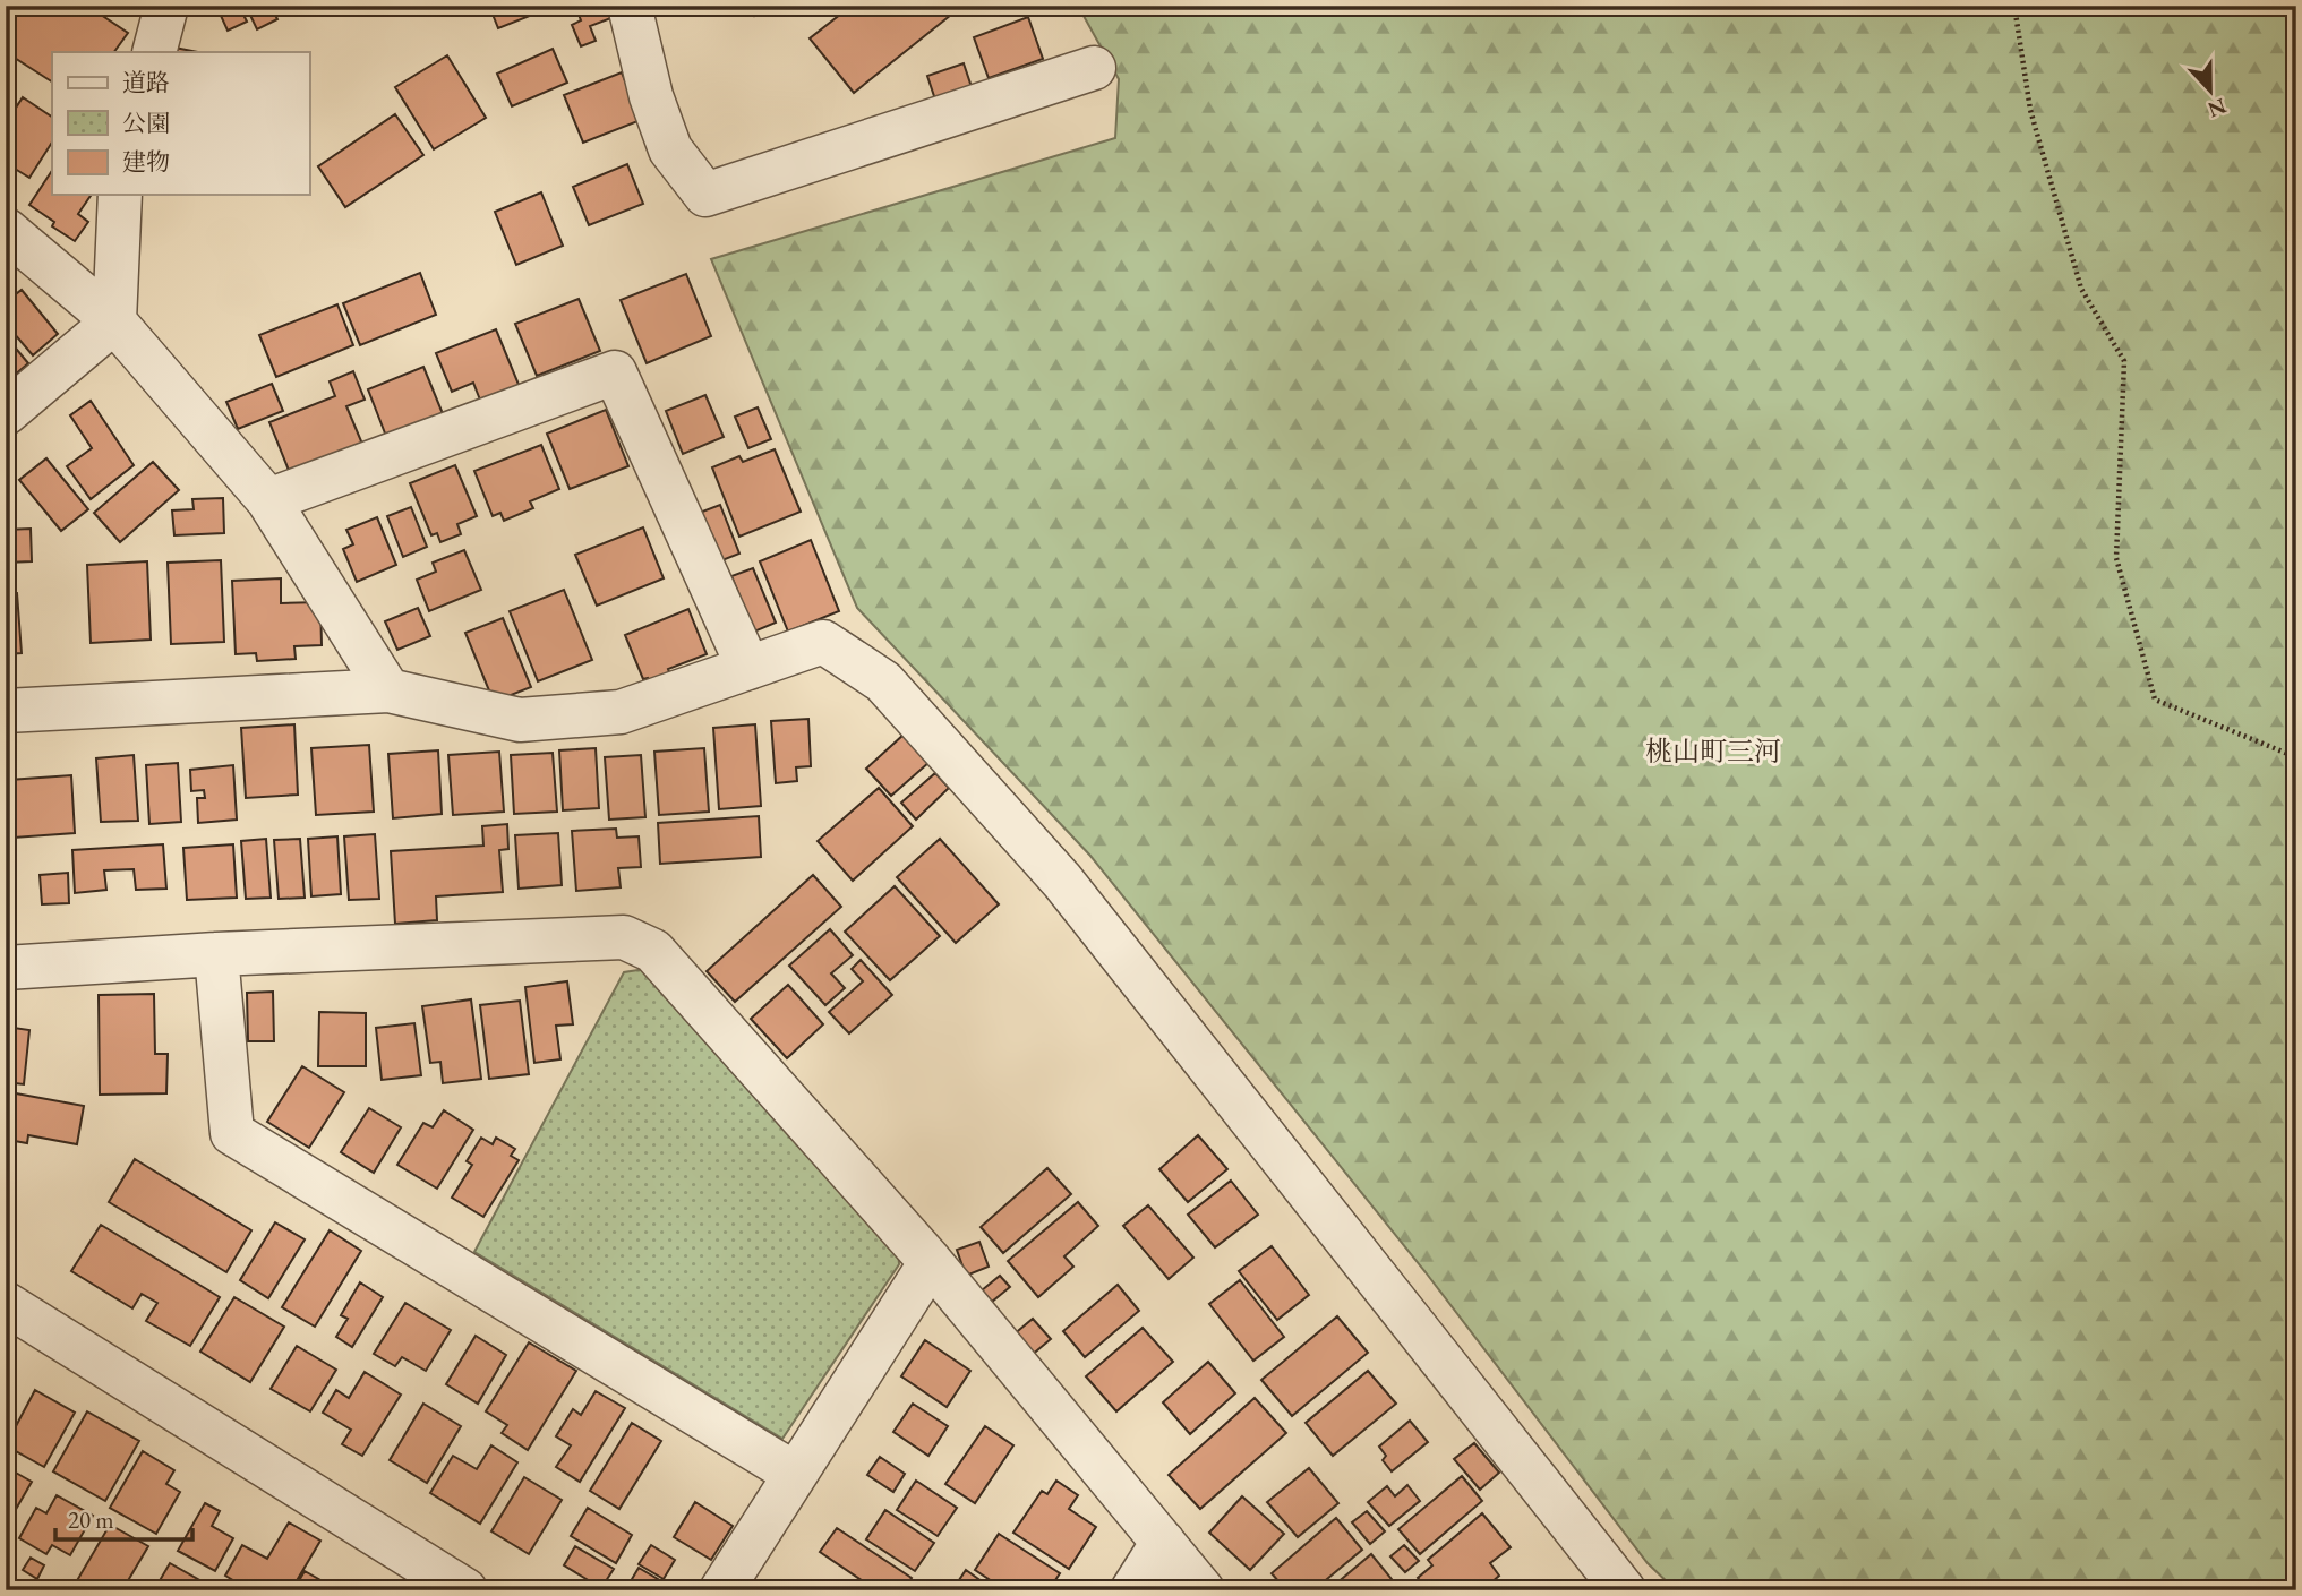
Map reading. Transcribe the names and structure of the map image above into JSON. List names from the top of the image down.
{
  "districts": ["桃山町三河"],
  "legend": ["道路", "公園", "建物"],
  "scale_bar": "20 m",
  "north": "bottom"
}
